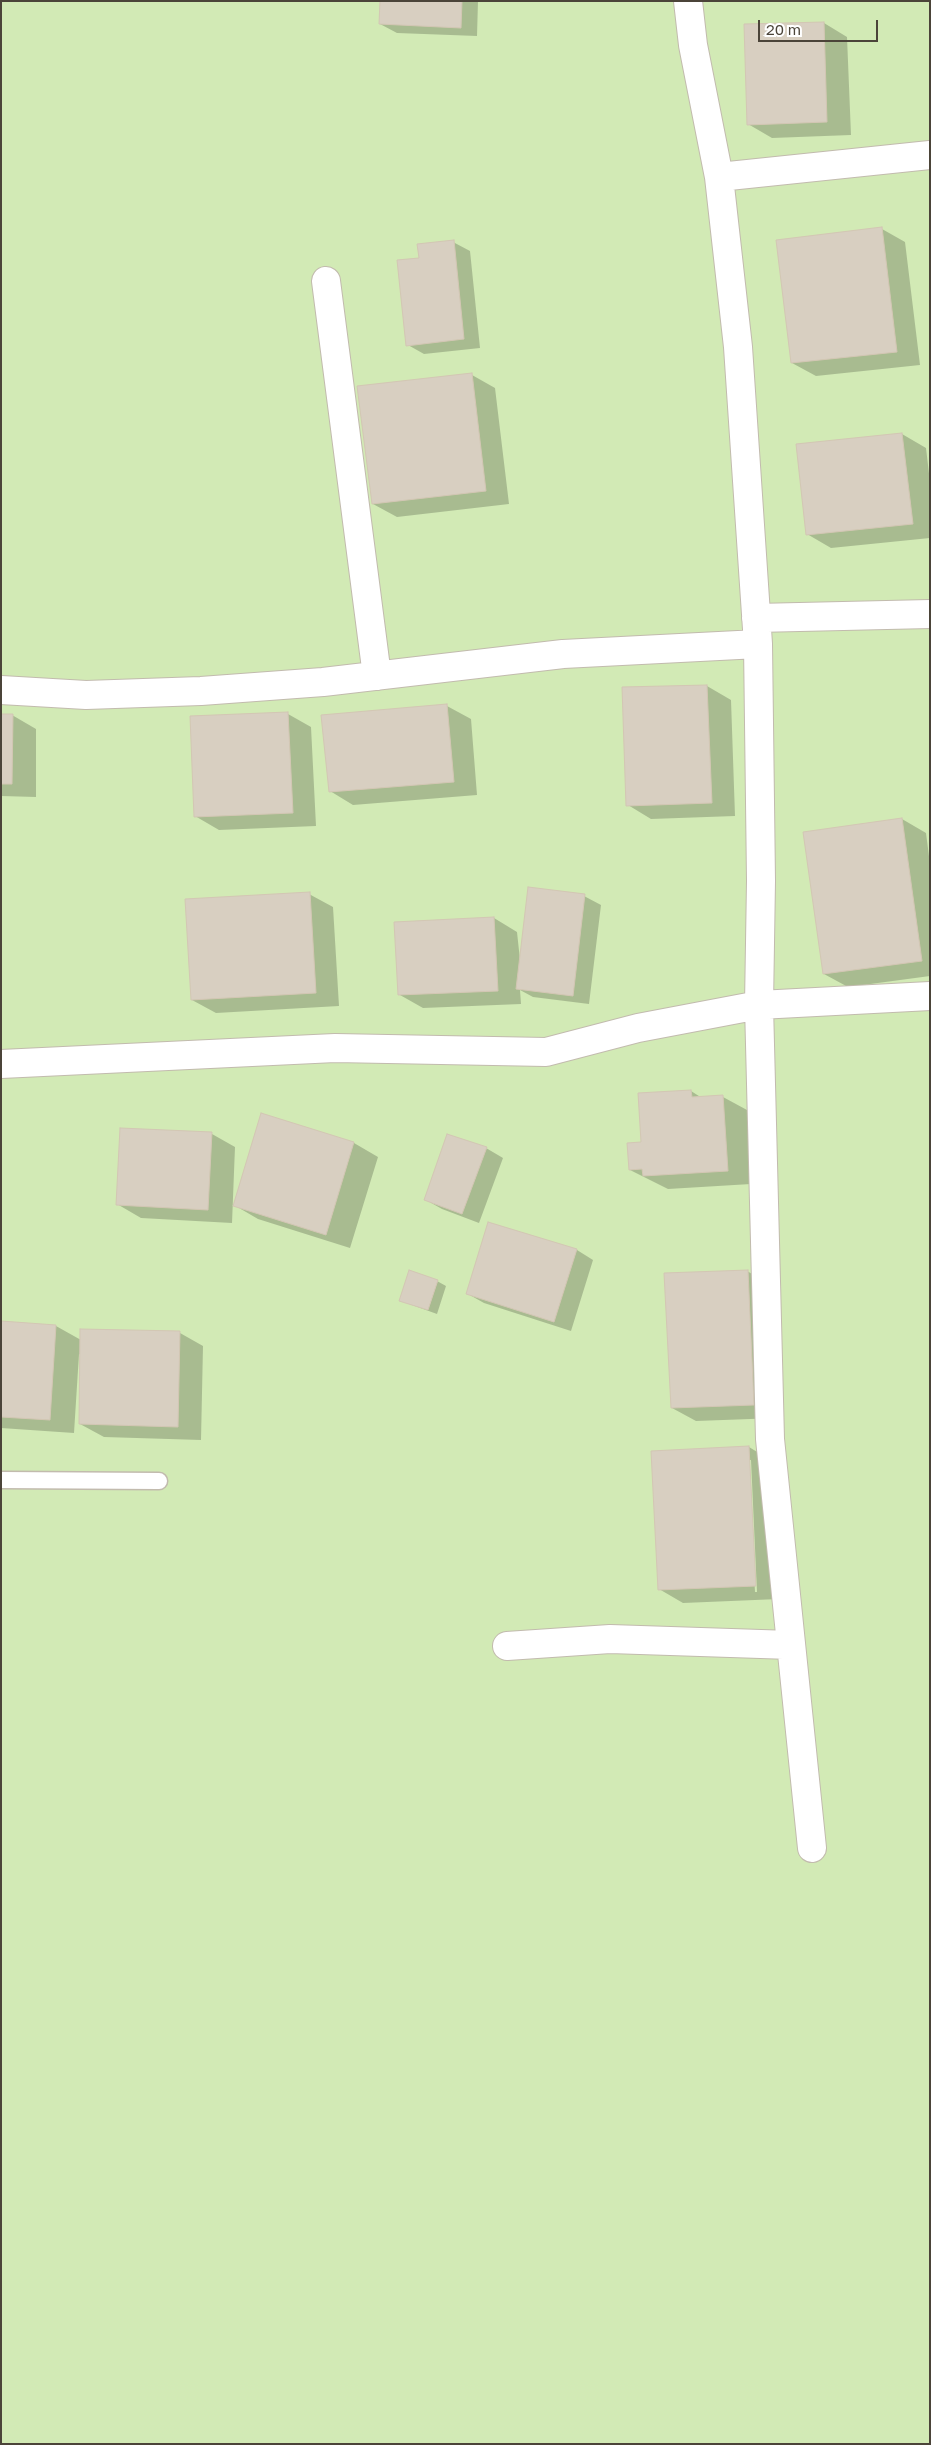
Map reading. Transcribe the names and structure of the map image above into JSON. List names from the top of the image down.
{
  "scale_bar": "20 m"
}
